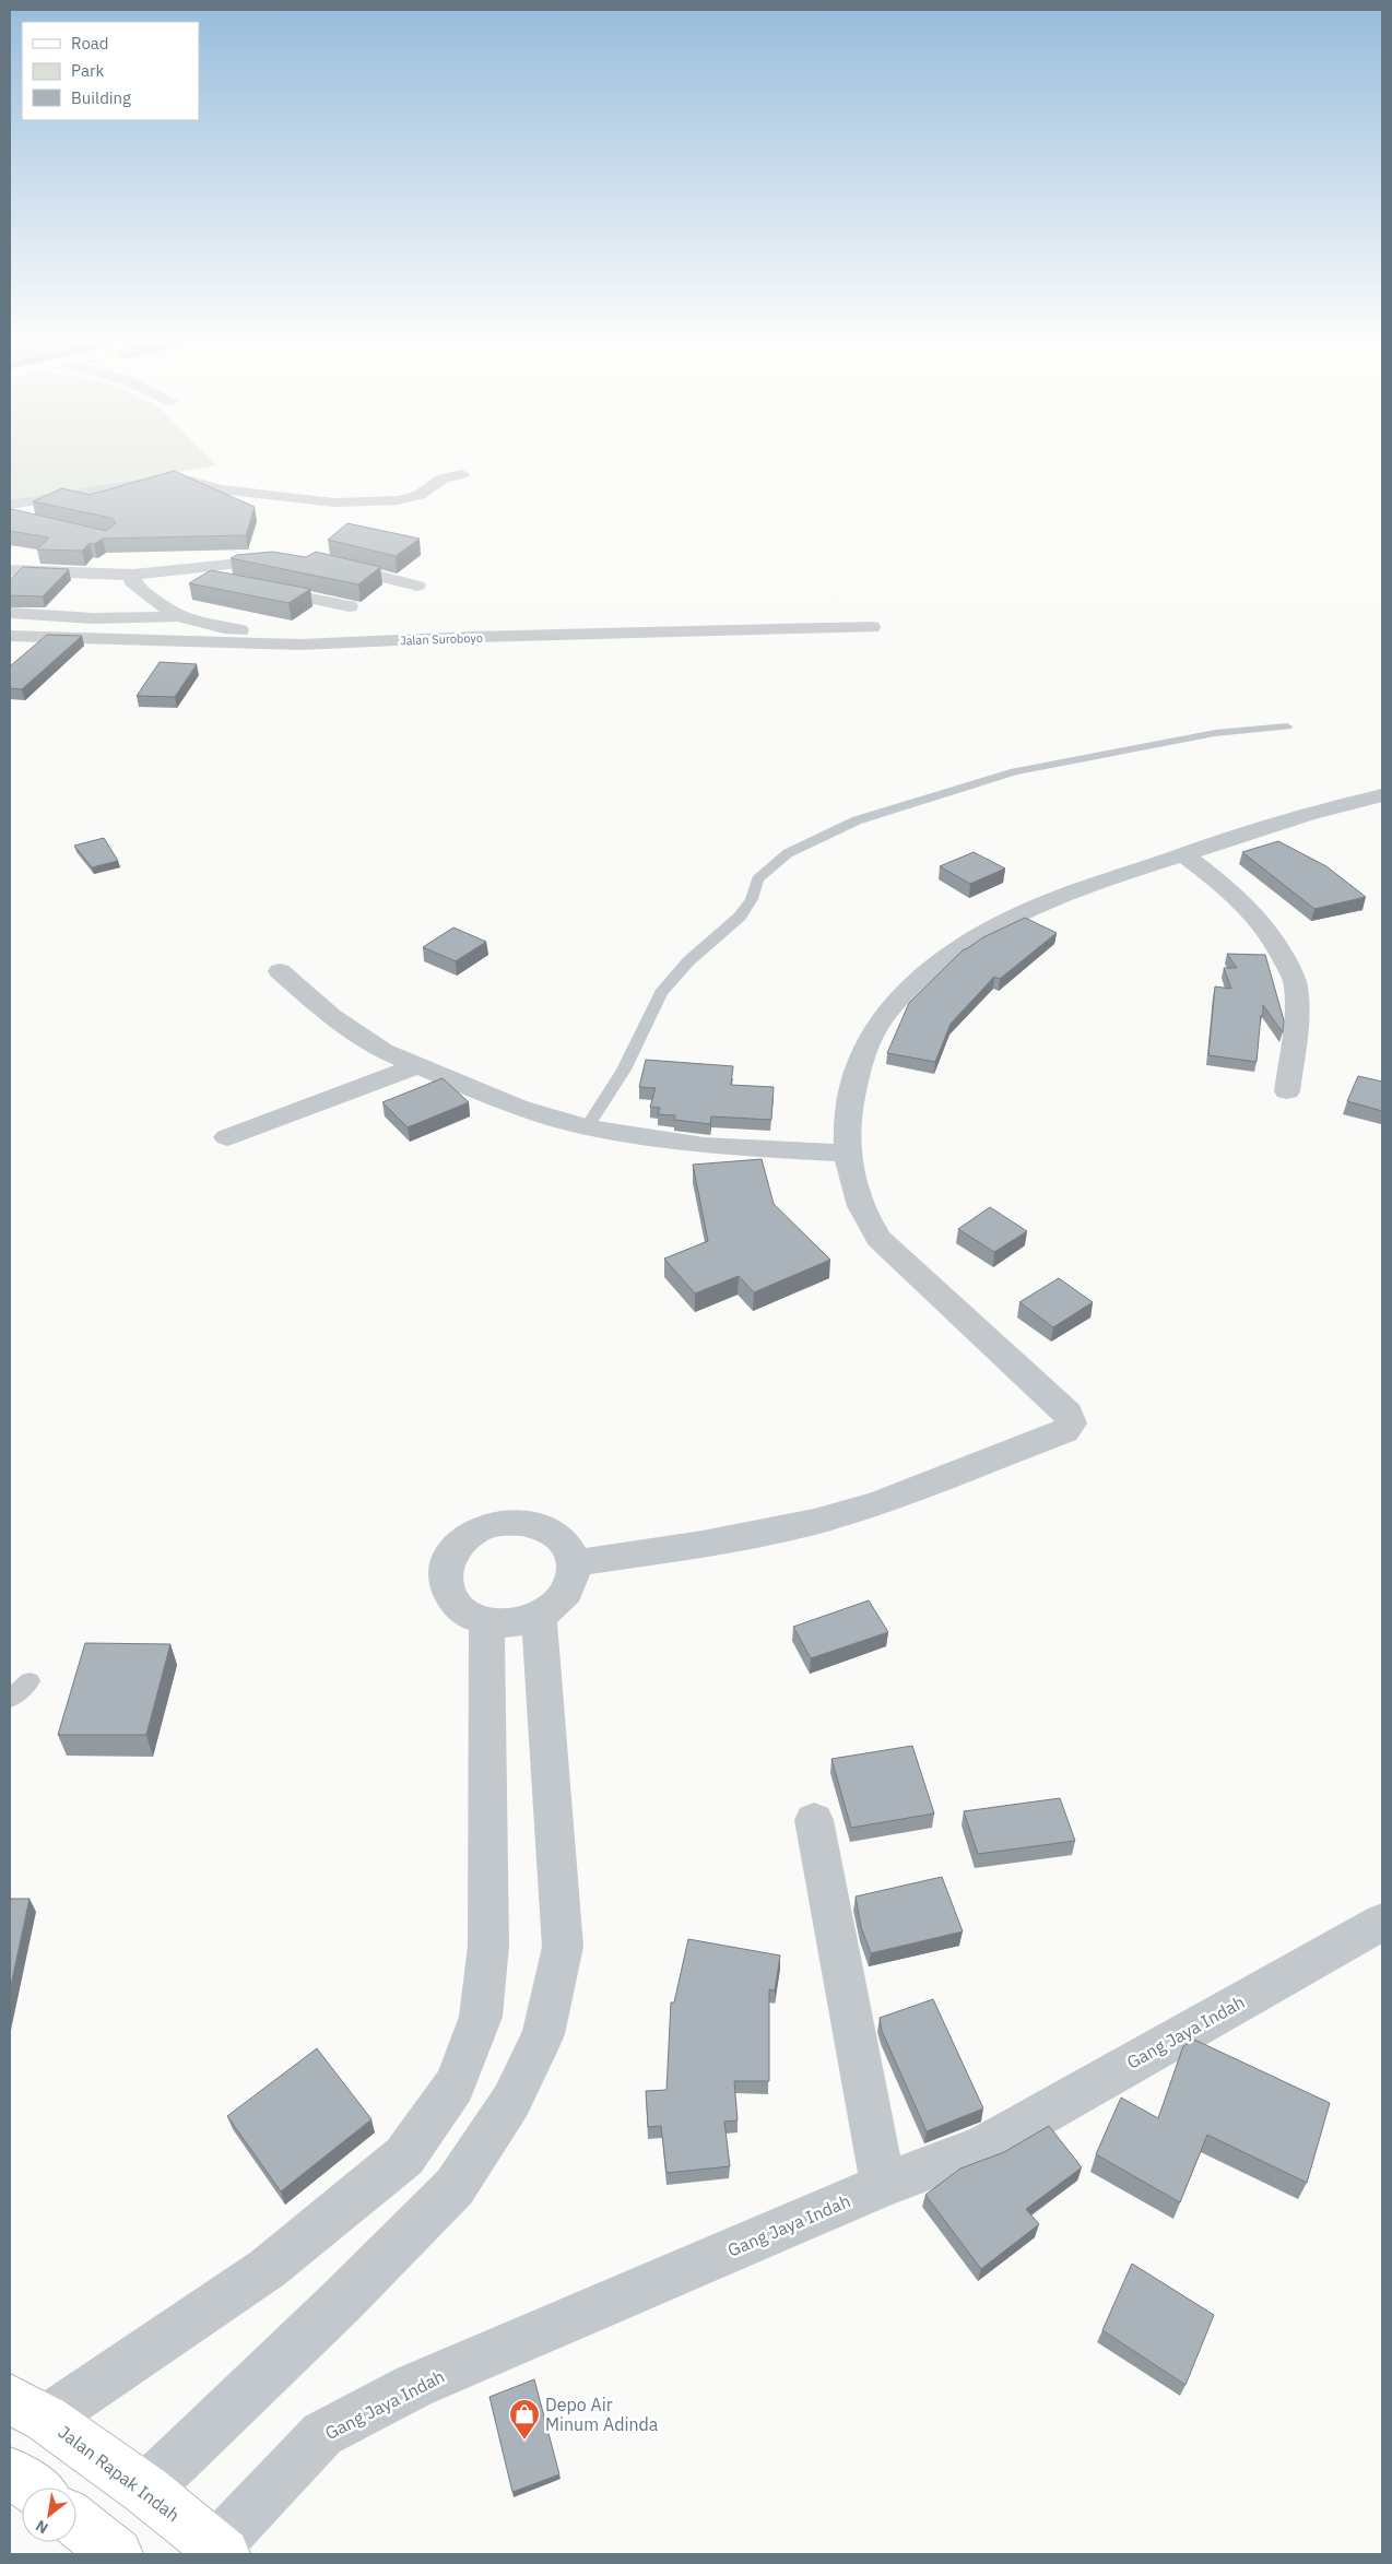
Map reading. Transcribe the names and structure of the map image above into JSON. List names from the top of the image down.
{
  "streets": {
    "main road": ["Jalan Rapak Indah"],
    "street": ["Jalan Suroboyo", "Gang Jaya Indah"]
  },
  "crossings": [
    ["Gang Jaya Indah", "Jalan Rapak Indah"]
  ],
  "places": {
    "shop": ["Depo Air Minum Adinda"]
  },
  "legend": ["Road", "Park", "Building"],
  "north": "bottom left"
}
